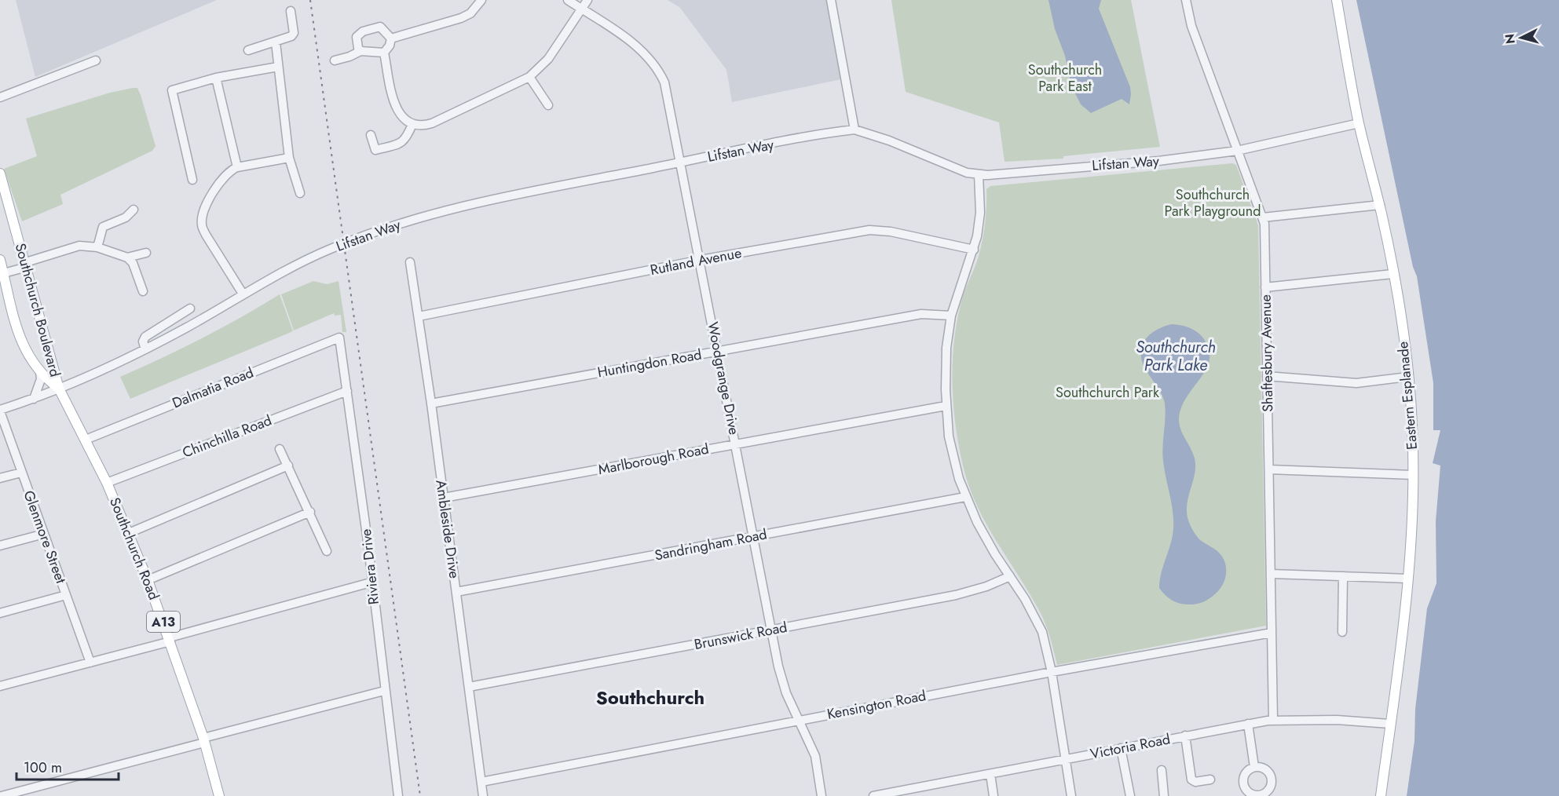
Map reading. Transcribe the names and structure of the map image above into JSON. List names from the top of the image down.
{
  "streets": {
    "main road": [
      "Southchurch Boulevard",
      "Eastern Esplanade",
      "Southchurch Road",
      "A13"
    ],
    "street": [
      "Lifstan Way",
      "Rutland Avenue",
      "Shaftesbury Avenue",
      "Huntingdon Road",
      "Woodgrange Drive",
      "Dalmatia Road",
      "Chinchilla Road",
      "Marlborough Road",
      "Ambleside Drive",
      "Glenmore Street",
      "Sandringham Road",
      "Riviera Drive",
      "Brunswick Road",
      "Kensington Road",
      "Victoria Road"
    ]
  },
  "crossings": [
    ["Lifstan Way", "Southchurch Boulevard"],
    ["Lifstan Way", "Shaftesbury Avenue"],
    ["Lifstan Way", "Woodgrange Drive"],
    ["Lifstan Way", "Eastern Esplanade"],
    ["Lifstan Way", "Glenmore Street"],
    ["Lifstan Way", "Southchurch Road"],
    ["Rutland Avenue", "Woodgrange Drive"],
    ["Rutland Avenue", "Ambleside Drive"],
    ["Southchurch Boulevard", "Southchurch Road"],
    ["Shaftesbury Avenue", "Kensington Road"],
    ["Shaftesbury Avenue", "Victoria Road"],
    ["Huntingdon Road", "Woodgrange Drive"],
    ["Huntingdon Road", "Ambleside Drive"],
    ["Woodgrange Drive", "Marlborough Road"],
    ["Woodgrange Drive", "Sandringham Road"],
    ["Woodgrange Drive", "Brunswick Road"],
    ["Woodgrange Drive", "Kensington Road"],
    ["Dalmatia Road", "Southchurch Road"],
    ["Dalmatia Road", "Riviera Drive"],
    ["Eastern Esplanade", "Victoria Road"],
    ["Chinchilla Road", "Southchurch Road"],
    ["Chinchilla Road", "Riviera Drive"],
    ["Marlborough Road", "Ambleside Drive"],
    ["Ambleside Drive", "Sandringham Road"],
    ["Ambleside Drive", "Brunswick Road"],
    ["Ambleside Drive", "Kensington Road"]
  ],
  "districts": ["Southchurch"],
  "water": ["Southchurch Park Lake"],
  "parks": ["Southchurch Park East", "Southchurch Park Playground", "Southchurch Park"],
  "scale_bar": "100 m",
  "north": "left"
}
